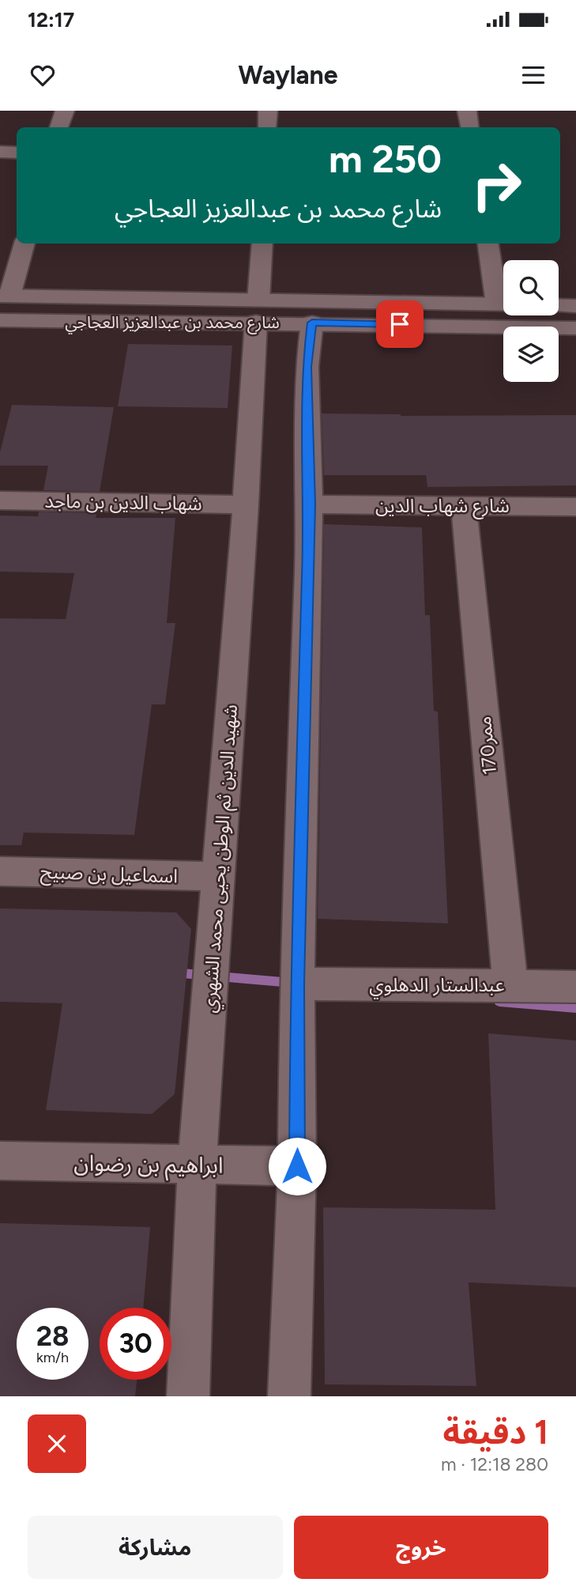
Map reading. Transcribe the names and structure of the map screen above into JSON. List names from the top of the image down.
{
  "streets": {
    "street": [
      "شارع محمد بن عبدالعزيز العجاجي",
      "شهاب الدين بن ماجد",
      "شارع شهاب الدين",
      "ممر170",
      "شهيد الدين ثم الوطن يحيى محمد الشهري",
      "اسماعيل بن صبيح",
      "عبدالستار الدهلوي",
      "ابراهيم بن رضوان"
    ]
  },
  "crossings": [
    ["شارع محمد بن عبدالعزيز العجاجي", "شهيد الدين ثم الوطن يحيى محمد الشهري"],
    ["شهاب الدين بن ماجد", "شهيد الدين ثم الوطن يحيى محمد الشهري"],
    ["شارع شهاب الدين", "ممر170"],
    ["ممر170", "عبدالستار الدهلوي"],
    ["شهيد الدين ثم الوطن يحيى محمد الشهري", "اسماعيل بن صبيح"],
    ["شهيد الدين ثم الوطن يحيى محمد الشهري", "ابراهيم بن رضوان"]
  ],
  "page": {
    "status": "12:17",
    "header": "Waylane",
    "turn": ["250 m", "شارع محمد بن عبدالعزيز العجاجي"],
    "speed": "28 km/h",
    "limit": "30",
    "heading": ["1 دقيقة", "280 m · 12:18"],
    "buttons": ["خروج", "مشاركة"]
  }
}
